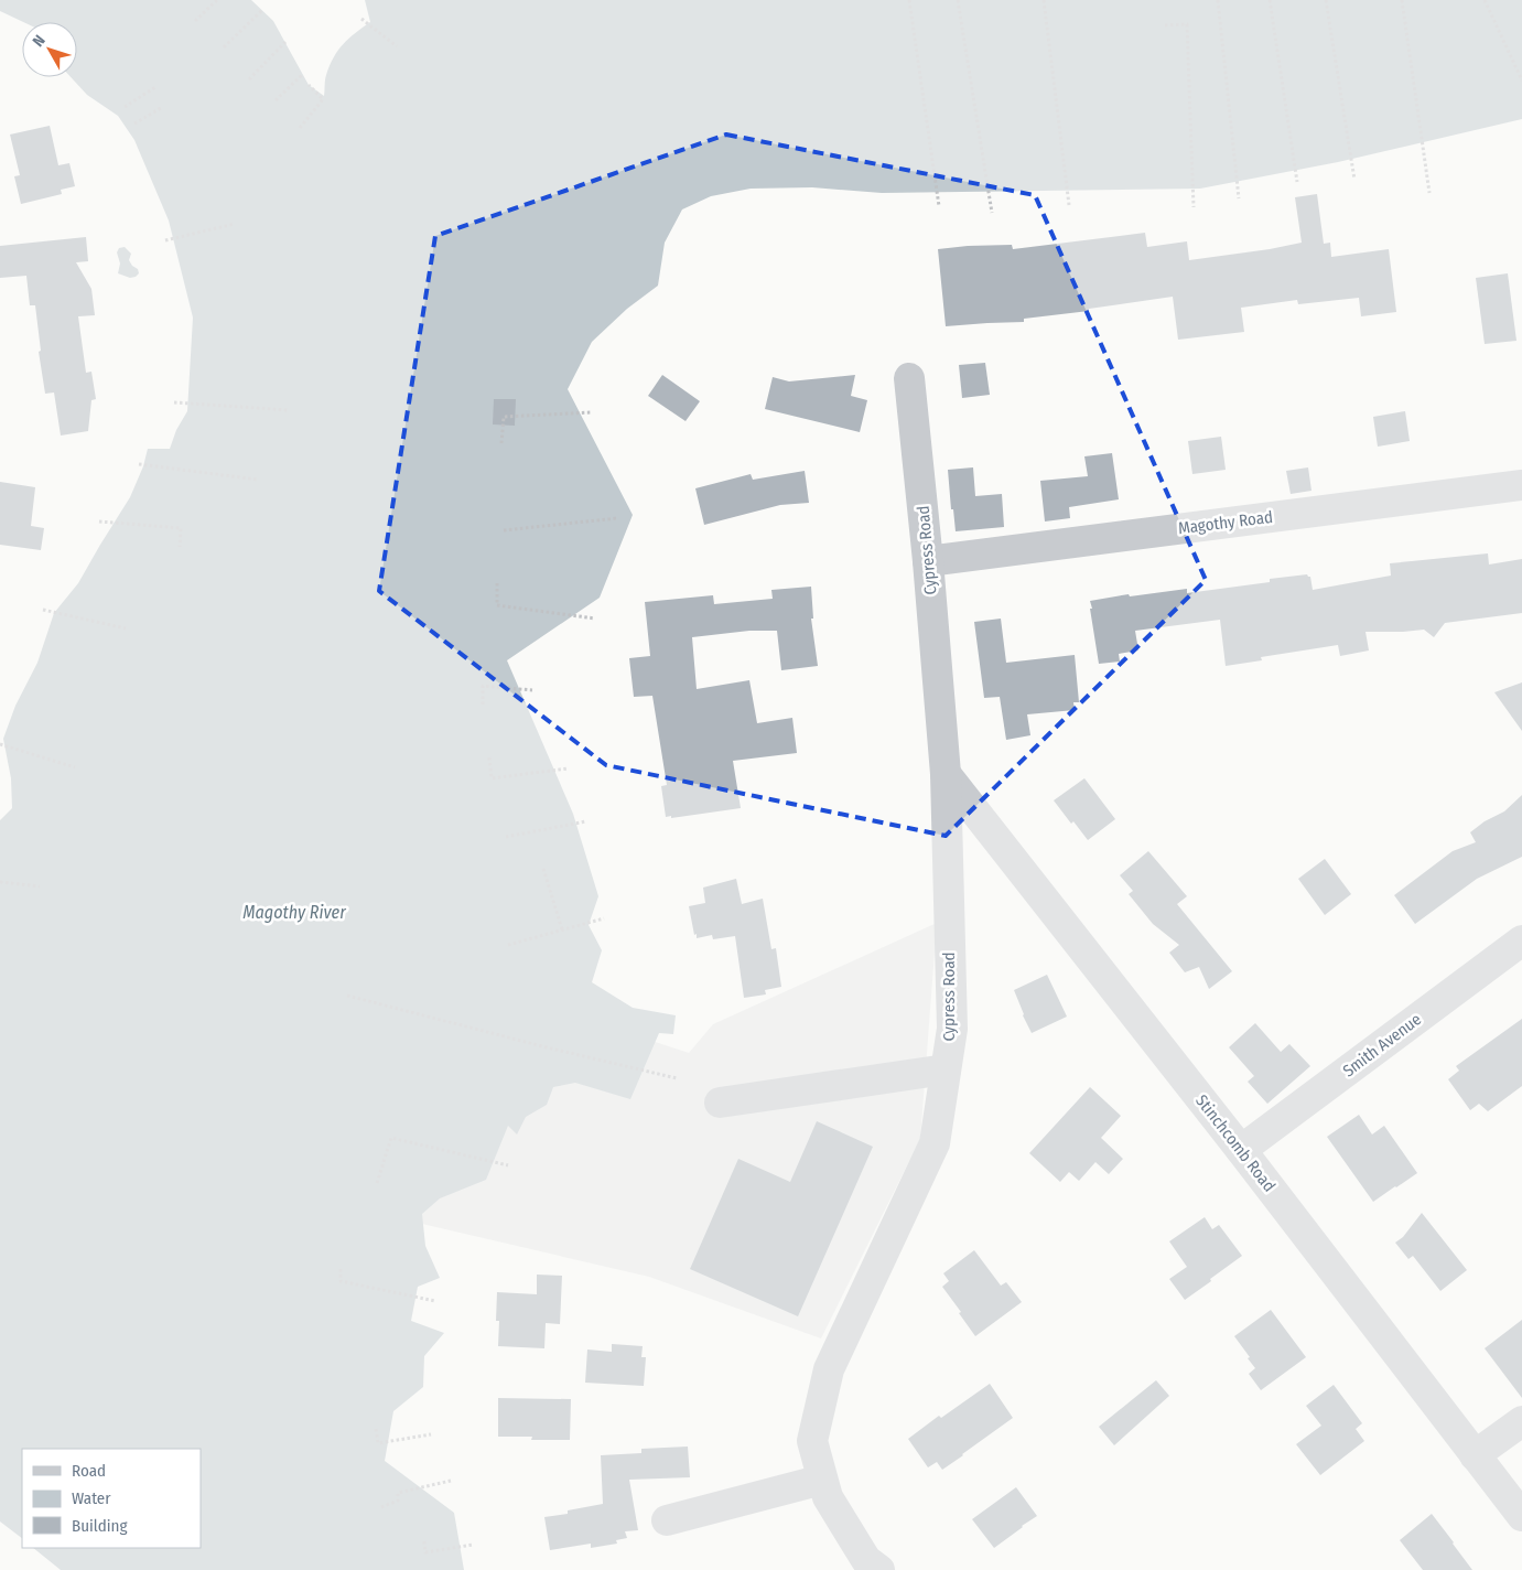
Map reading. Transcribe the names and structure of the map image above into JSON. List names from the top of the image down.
{
  "streets": {
    "street": [
      "Magothy Road",
      "Cypress Road",
      "Smith Avenue",
      "Stinchcomb Road"
    ]
  },
  "crossings": [
    ["Magothy Road", "Cypress Road"],
    ["Cypress Road", "Stinchcomb Road"],
    ["Smith Avenue", "Stinchcomb Road"]
  ],
  "water": ["Magothy River"],
  "legend": ["Road", "Water", "Building"],
  "north": "top left"
}
